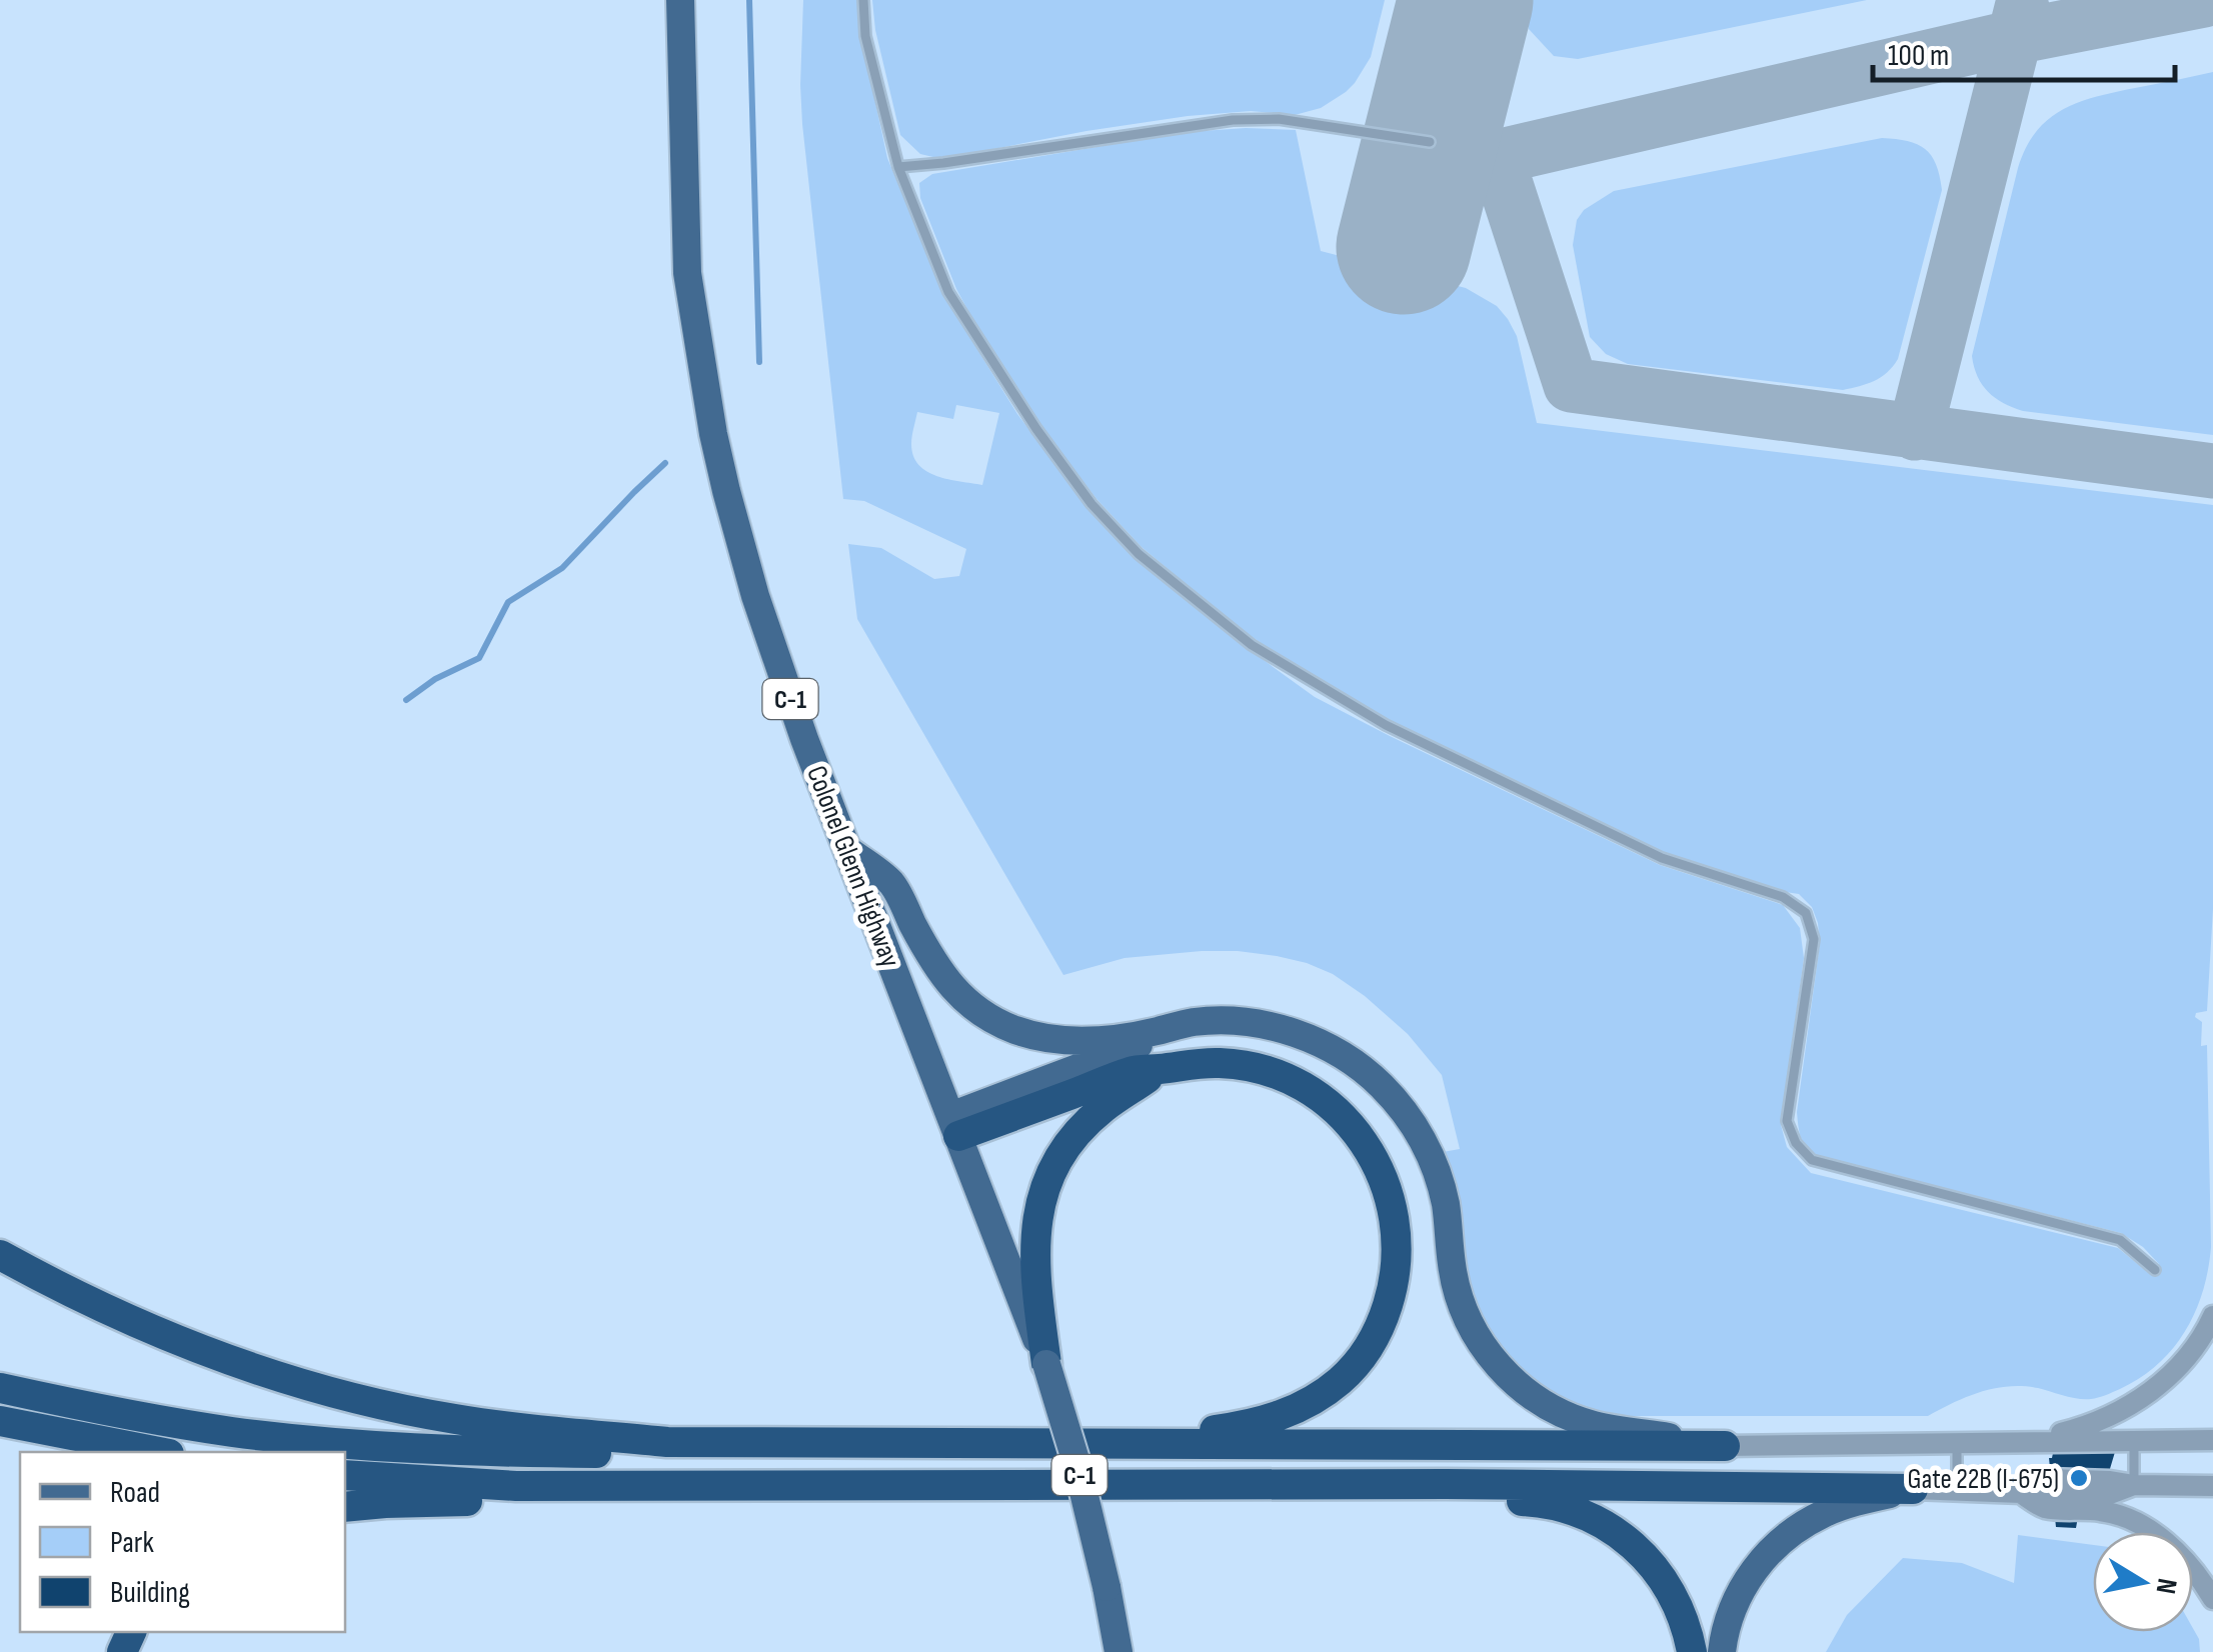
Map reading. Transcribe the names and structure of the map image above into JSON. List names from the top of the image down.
{
  "streets": {
    "main road": ["C-1", "Colonel Glenn Highway"]
  },
  "places": ["Gate 22B (I-675)"],
  "legend": ["Road", "Park", "Building"],
  "scale_bar": "100 m",
  "north": "right"
}
